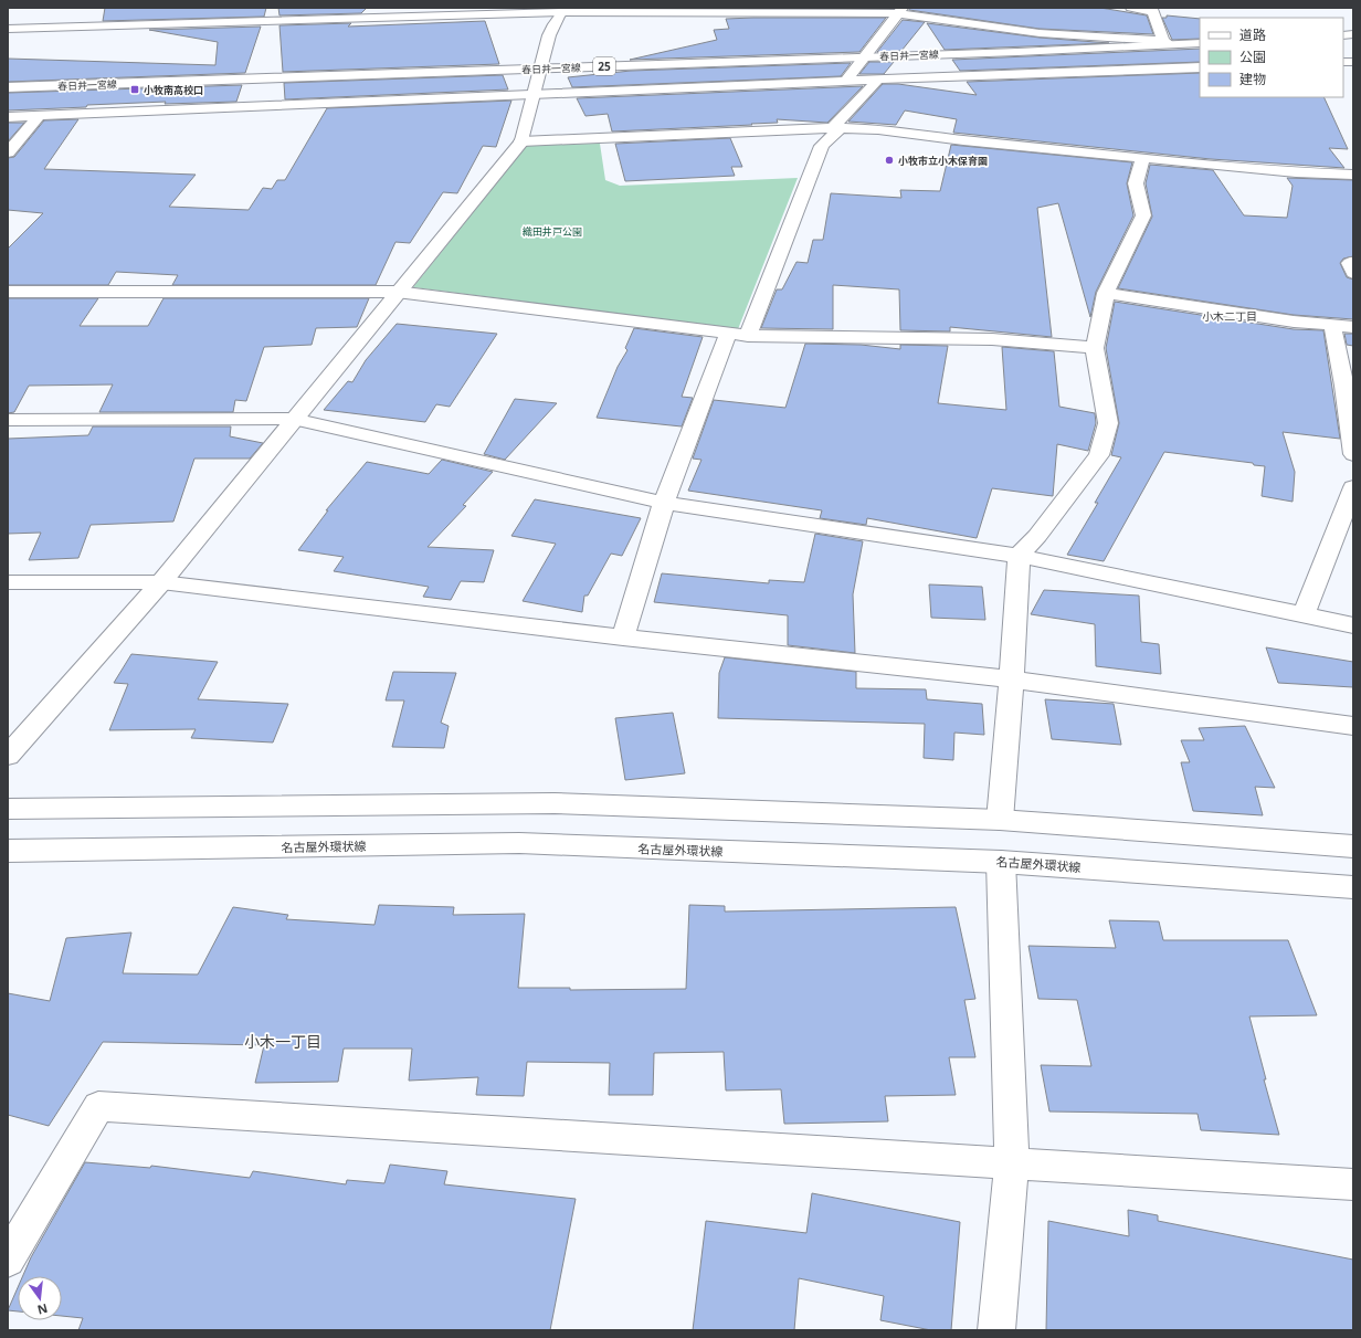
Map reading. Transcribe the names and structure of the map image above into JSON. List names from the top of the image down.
{
  "streets": {
    "street": ["春日井一宮線", "25", "名古屋外環状線"]
  },
  "districts": ["小木二丁目", "小木一丁目"],
  "parks": ["織田井戸公園"],
  "places": {
    "transit": ["小牧南高校口"],
    "other": ["小牧市立小木保育園"]
  },
  "legend": ["道路", "公園", "建物"],
  "north": "bottom"
}
